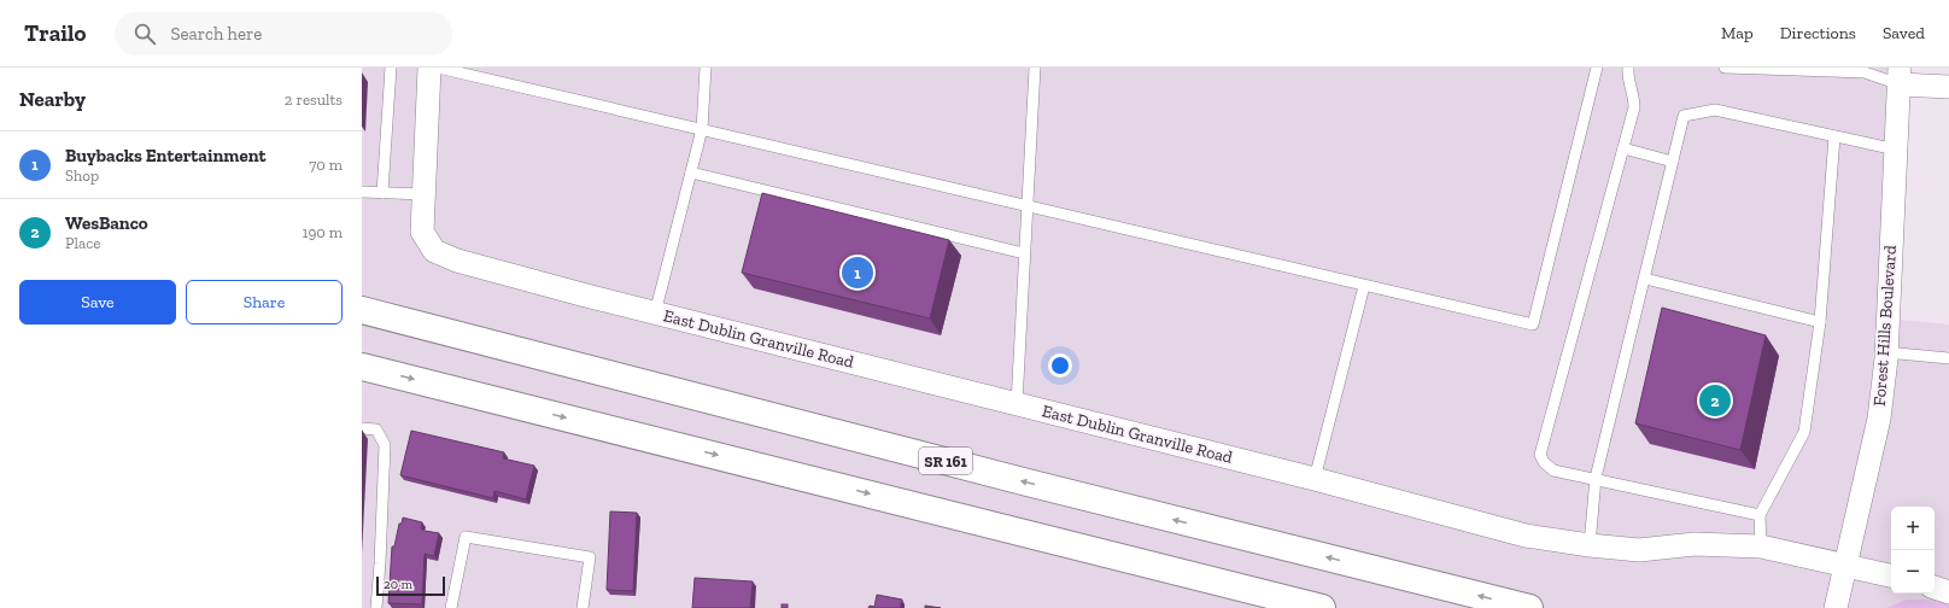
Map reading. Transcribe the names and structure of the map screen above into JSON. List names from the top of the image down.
{
  "streets": {
    "main road": ["SR 161"],
    "street": ["Forest Hills Boulevard", "East Dublin Granville Road"]
  },
  "crossings": [
    ["Forest Hills Boulevard", "East Dublin Granville Road"]
  ],
  "scale_bar": "20 m",
  "page": {
    "header": "Trailo",
    "search": "Search here",
    "nav": ["Map", "Directions", "Saved"],
    "heading": ["Nearby", "2 results"],
    "list": [
      {
        "mark": "1",
        "name": "Buybacks Entertainment",
        "note": "Shop",
        "value": "70 m"
      },
      {
        "mark": "2",
        "name": "WesBanco",
        "note": "Place",
        "value": "190 m"
      }
    ],
    "pins": ["1", "2"],
    "buttons": ["Save", "Share"],
    "map_buttons": ["+", "−"],
    "scale": "20 m"
  }
}
